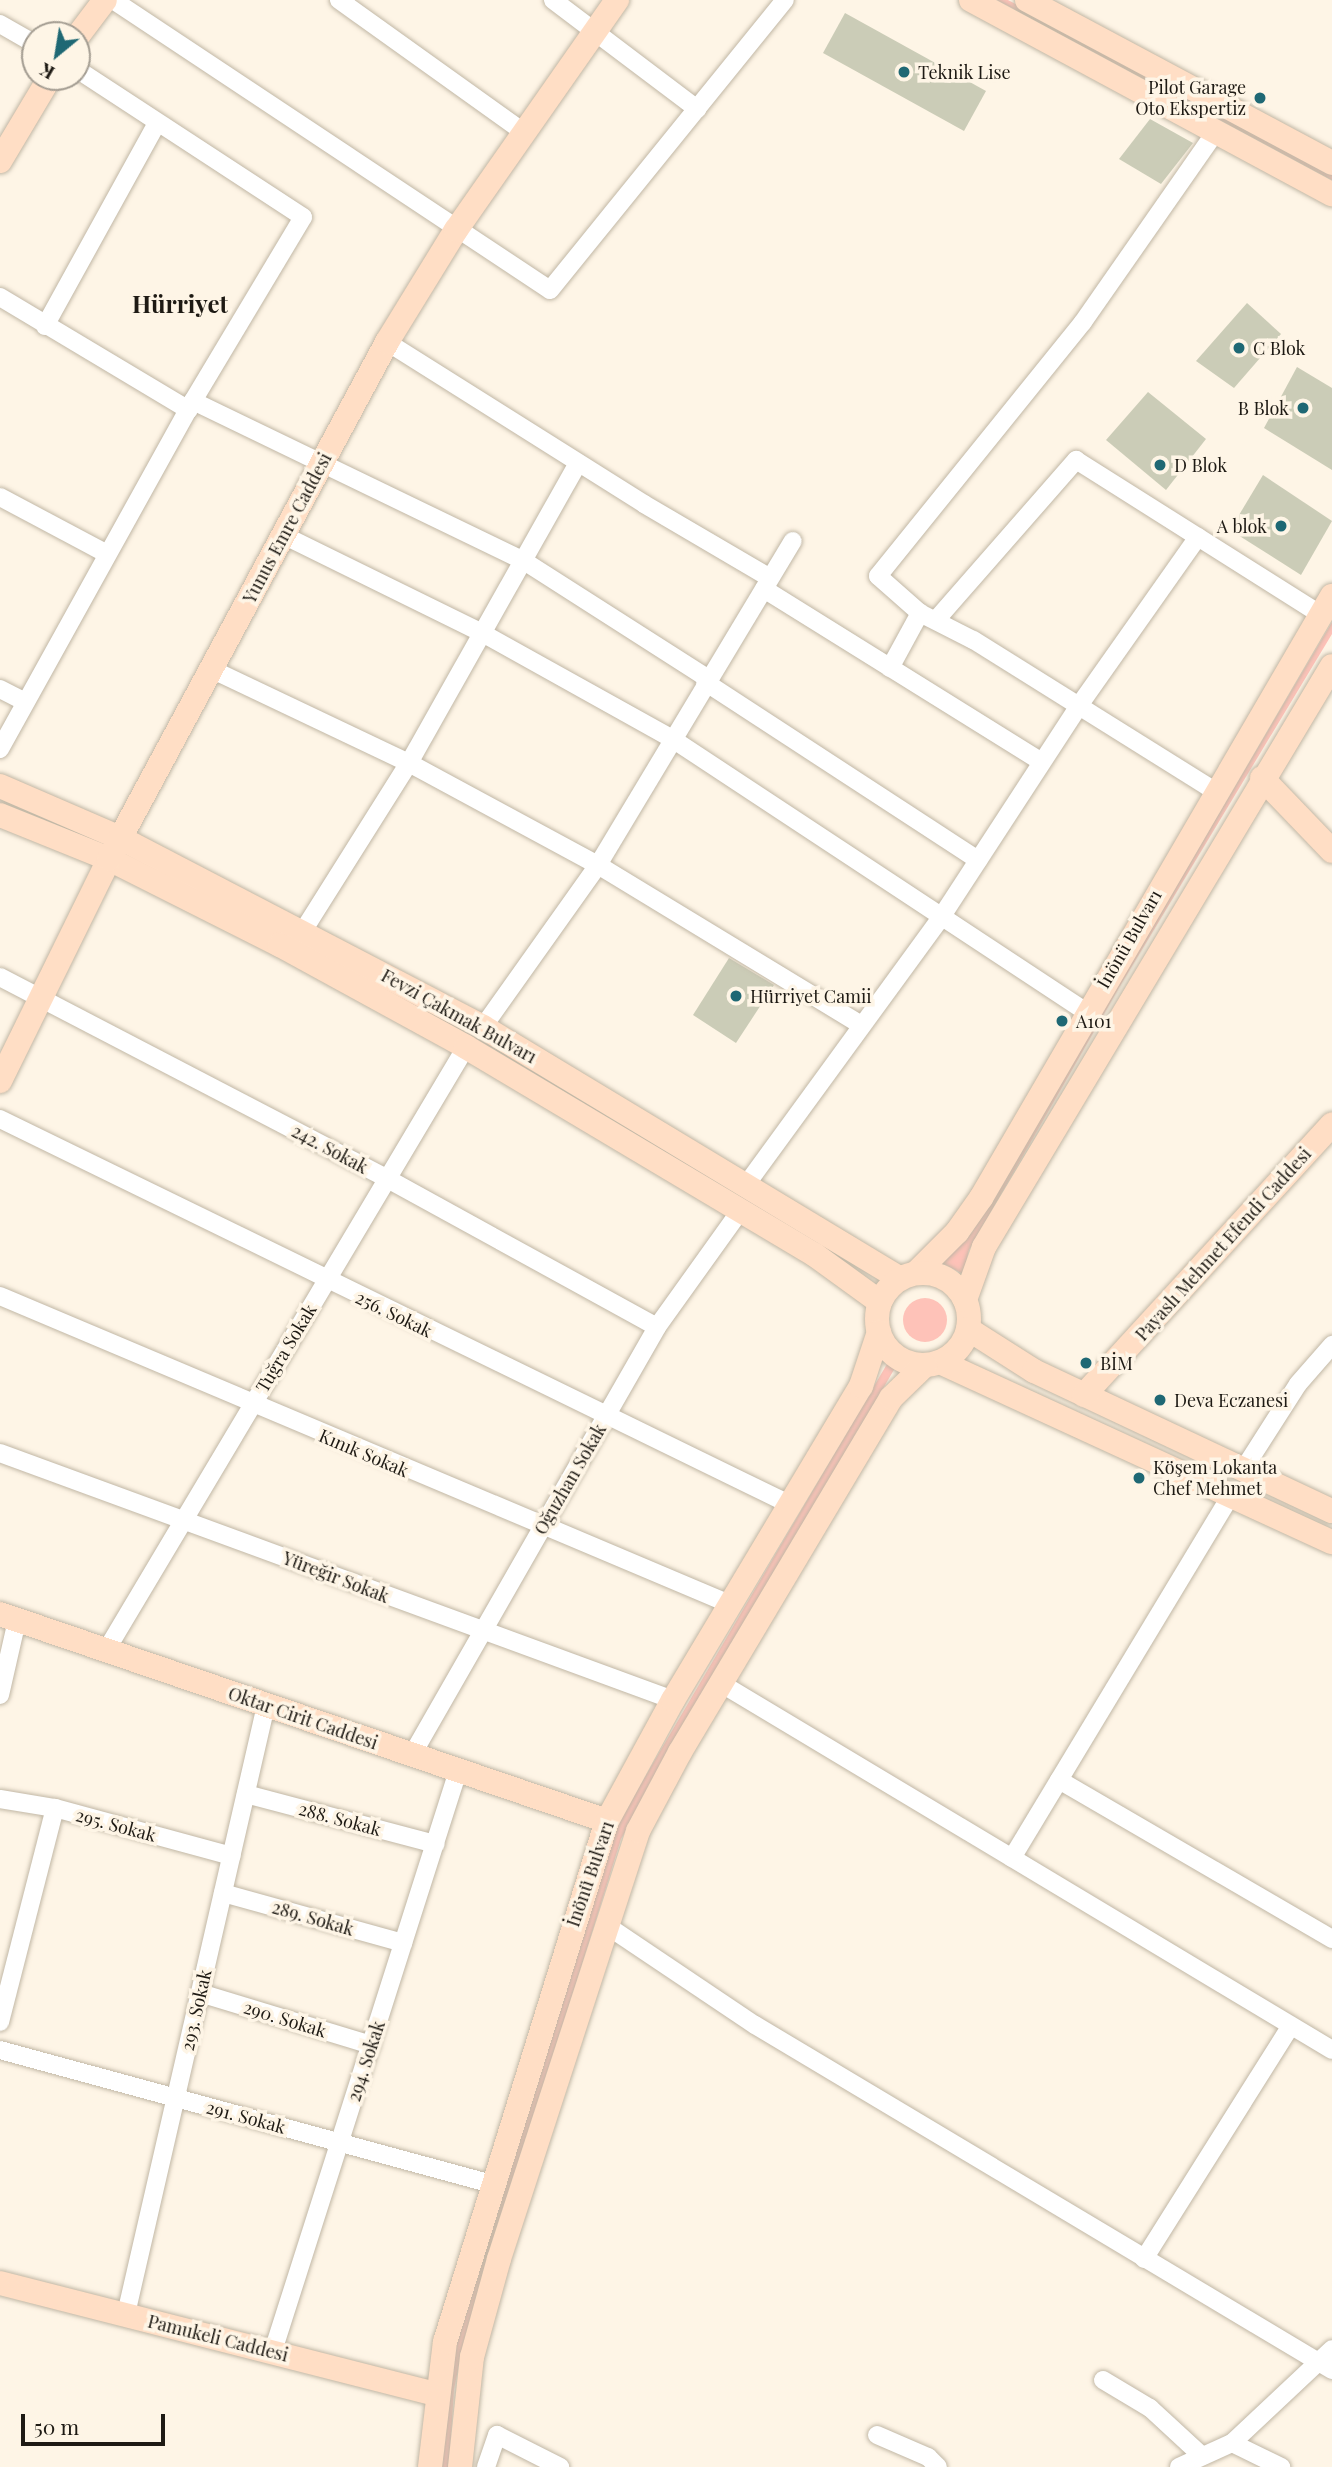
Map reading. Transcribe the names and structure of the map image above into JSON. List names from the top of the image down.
{
  "streets": {
    "main road": [
      "Yunus Emre Caddesi",
      "İnönü Bulvarı",
      "Fevzi Çakmak Bulvarı",
      "Payaslı Mehmet Efendi Caddesi",
      "Oktar Cirit Caddesi",
      "Pamukeli Caddesi"
    ],
    "street": [
      "242. Sokak",
      "256. Sokak",
      "Tuğra Sokak",
      "Kınık Sokak",
      "Oğuzhan Sokak",
      "Yüreğir Sokak",
      "288. Sokak",
      "295. Sokak",
      "289. Sokak",
      "293. Sokak",
      "290. Sokak",
      "294. Sokak",
      "291. Sokak"
    ]
  },
  "crossings": [
    ["Yunus Emre Caddesi", "Fevzi Çakmak Bulvarı"],
    ["Yunus Emre Caddesi", "242. Sokak"],
    ["İnönü Bulvarı", "Fevzi Çakmak Bulvarı"],
    ["İnönü Bulvarı", "256. Sokak"],
    ["İnönü Bulvarı", "Kınık Sokak"],
    ["İnönü Bulvarı", "Yüreğir Sokak"],
    ["İnönü Bulvarı", "Oktar Cirit Caddesi"],
    ["İnönü Bulvarı", "291. Sokak"],
    ["İnönü Bulvarı", "Pamukeli Caddesi"],
    ["Fevzi Çakmak Bulvarı", "Tuğra Sokak"],
    ["Fevzi Çakmak Bulvarı", "Oğuzhan Sokak"],
    ["242. Sokak", "Tuğra Sokak"],
    ["242. Sokak", "Oğuzhan Sokak"],
    ["256. Sokak", "Tuğra Sokak"],
    ["256. Sokak", "Oğuzhan Sokak"],
    ["Tuğra Sokak", "Kınık Sokak"],
    ["Tuğra Sokak", "Yüreğir Sokak"],
    ["Tuğra Sokak", "Oktar Cirit Caddesi"],
    ["Kınık Sokak", "Oğuzhan Sokak"],
    ["Oğuzhan Sokak", "Yüreğir Sokak"],
    ["Oğuzhan Sokak", "Oktar Cirit Caddesi"],
    ["Oktar Cirit Caddesi", "293. Sokak"],
    ["Oktar Cirit Caddesi", "294. Sokak"],
    ["288. Sokak", "293. Sokak"],
    ["288. Sokak", "294. Sokak"],
    ["295. Sokak", "293. Sokak"],
    ["289. Sokak", "293. Sokak"],
    ["289. Sokak", "294. Sokak"],
    ["293. Sokak", "290. Sokak"],
    ["293. Sokak", "291. Sokak"],
    ["293. Sokak", "Pamukeli Caddesi"],
    ["290. Sokak", "294. Sokak"],
    ["294. Sokak", "291. Sokak"],
    ["294. Sokak", "Pamukeli Caddesi"]
  ],
  "districts": ["Hürriyet"],
  "places": [
    "Teknik Lise",
    "Pilot Garage Oto Ekspertiz",
    "C Blok",
    "B Blok",
    "D Blok",
    "A blok",
    "Hürriyet Camii",
    "A101",
    "BİM",
    "Deva Eczanesi",
    "Köşem Lokanta Chef Mehmet"
  ],
  "scale_bar": "50 m",
  "north": "bottom left"
}
